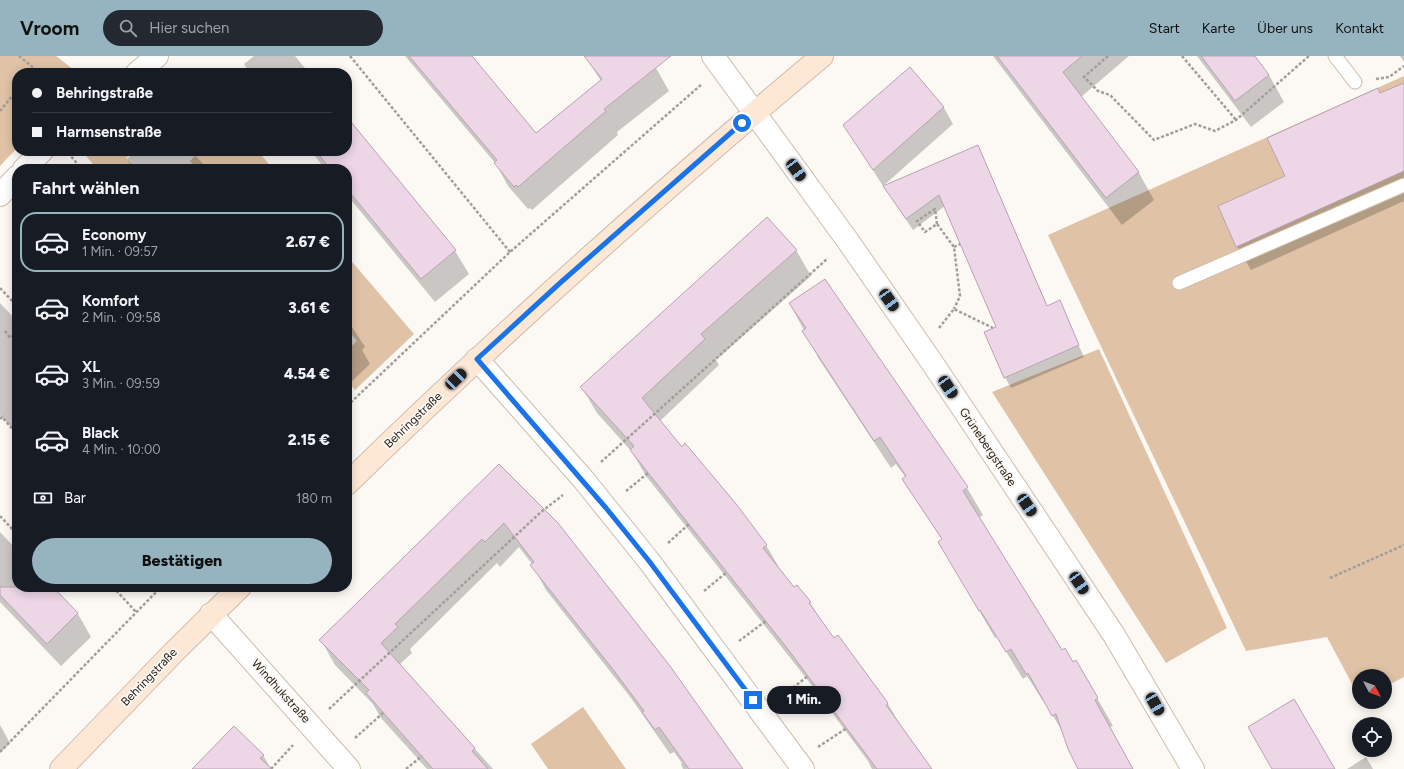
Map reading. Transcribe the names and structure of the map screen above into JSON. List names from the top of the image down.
{
  "streets": {
    "main road": ["Behringstraße"],
    "street": ["Grünebergstraße", "Windhukstraße"]
  },
  "crossings": [
    ["Behringstraße", "Grünebergstraße"],
    ["Behringstraße", "Windhukstraße"]
  ],
  "north": "bottom right",
  "page": {
    "header": "Vroom",
    "search": "Hier suchen",
    "nav": [
      "Start",
      "Karte",
      "Über uns",
      "Kontakt"
    ],
    "banner": ["Behringstraße", "Harmsenstraße"],
    "heading": "Fahrt wählen",
    "list": [
      {
        "name": "Economy",
        "note": "1 Min. · 09:57",
        "value": "2.67 €"
      },
      {
        "name": "Komfort",
        "note": "2 Min. · 09:58",
        "value": "3.61 €"
      },
      {
        "name": "XL",
        "note": "3 Min. · 09:59",
        "value": "4.54 €"
      },
      {
        "name": "Black",
        "note": "4 Min. · 10:00",
        "value": "2.15 €"
      }
    ],
    "pay": ["Bar", "180 m"],
    "buttons": "Bestätigen",
    "bubble": "1 Min."
  }
}
